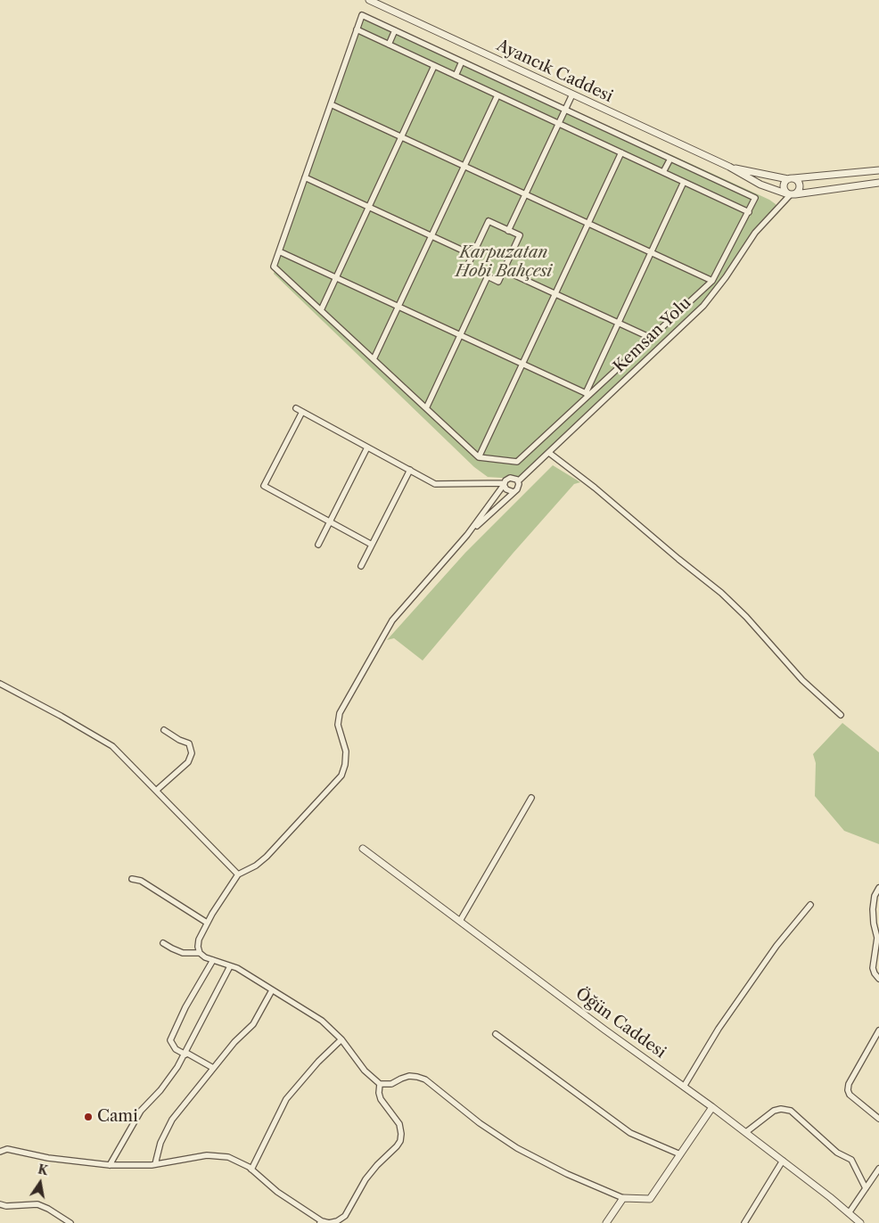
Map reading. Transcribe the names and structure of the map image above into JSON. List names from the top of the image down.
{
  "streets": {
    "street": ["Ayancık Caddesi", "Kemsan Yolu", "Öğün Caddesi"]
  },
  "crossings": [
    ["Ayancık Caddesi", "Kemsan Yolu"]
  ],
  "parks": ["Karpuzatan Hobi Bahçesi"],
  "places": ["Cami"],
  "north": "top"
}
